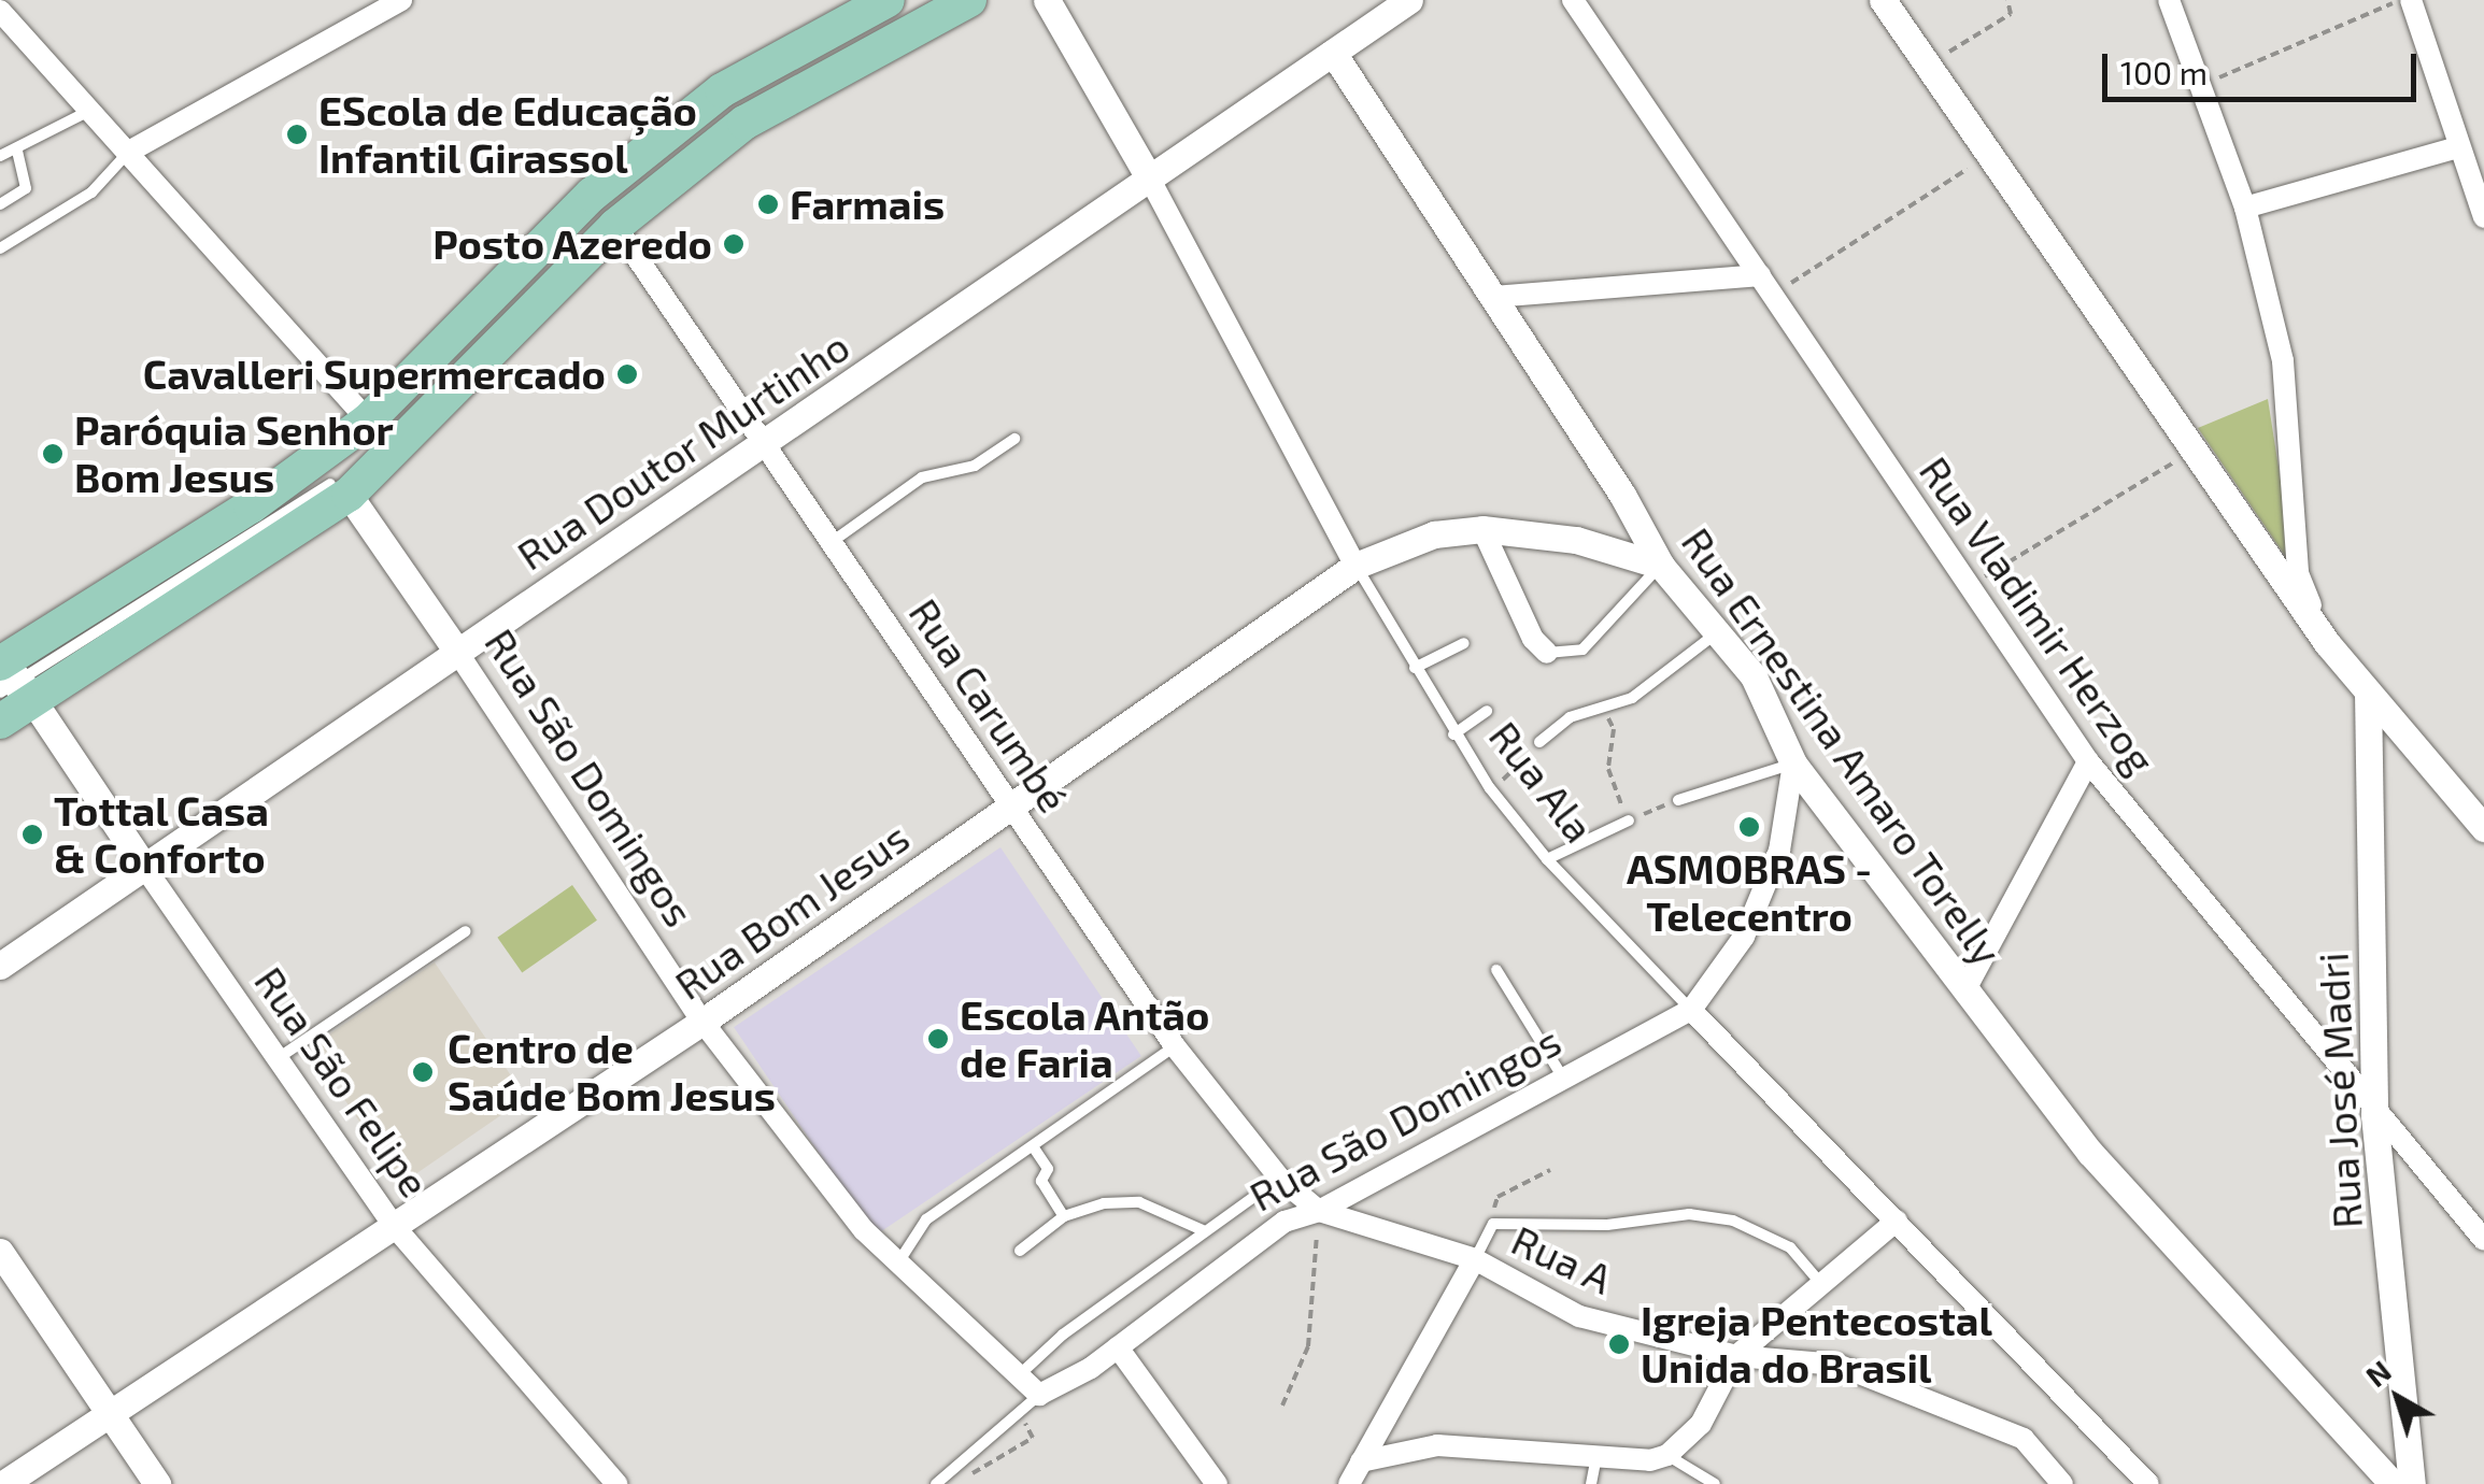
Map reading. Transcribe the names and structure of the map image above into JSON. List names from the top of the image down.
{
  "streets": {
    "street": [
      "Rua Doutor Murtinho",
      "Rua Vladimir Herzog",
      "Rua Carumbé",
      "Rua Ernestina Amaro Torelly",
      "Rua São Domingos",
      "Rua Ala",
      "Rua Bom Jesus",
      "Rua São Felipe",
      "Rua José Madri",
      "Rua A"
    ]
  },
  "crossings": [
    ["Rua Doutor Murtinho", "Rua Carumbé"],
    ["Rua Doutor Murtinho", "Rua Ernestina Amaro Torelly"],
    ["Rua Doutor Murtinho", "Rua São Domingos"],
    ["Rua Doutor Murtinho", "Rua Ala"],
    ["Rua Doutor Murtinho", "Rua São Felipe"],
    ["Rua Vladimir Herzog", "Rua José Madri"],
    ["Rua Carumbé", "Rua São Domingos"],
    ["Rua Carumbé", "Rua Bom Jesus"],
    ["Rua Carumbé", "Rua A"],
    ["Rua Ernestina Amaro Torelly", "Rua Bom Jesus"],
    ["Rua São Domingos", "Rua Ala"],
    ["Rua São Domingos", "Rua Bom Jesus"],
    ["Rua São Domingos", "Rua A"],
    ["Rua Ala", "Rua Bom Jesus"],
    ["Rua Bom Jesus", "Rua São Felipe"]
  ],
  "places": [
    "EScola de Educação Infantil Girassol",
    "Farmais",
    "Posto Azeredo",
    "Cavalleri Supermercado",
    "Paróquia Senhor Bom Jesus",
    "ASMOBRAS - Telecentro",
    "Tottal Casa & Conforto",
    "Escola Antão de Faria",
    "Centro de Saúde Bom Jesus",
    "Igreja Pentecostal Unida do Brasil"
  ],
  "scale_bar": "100 m",
  "north": "top left"
}
